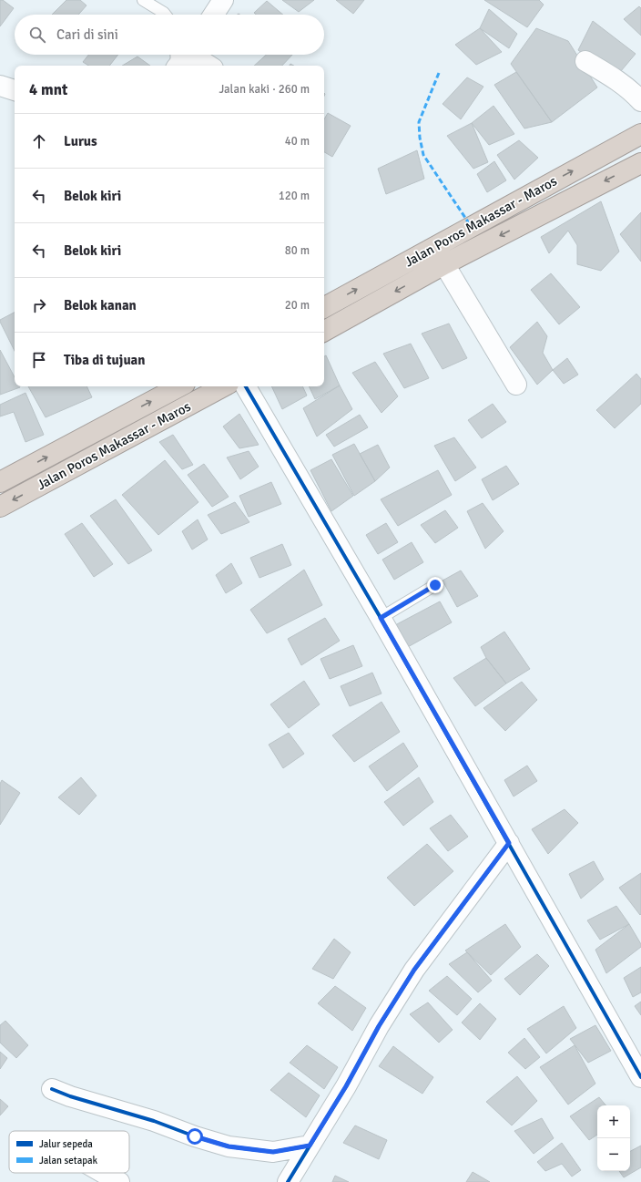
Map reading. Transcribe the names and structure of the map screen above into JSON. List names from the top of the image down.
{
  "streets": {
    "highway": ["Jalan Poros Makassar - Maros"]
  },
  "legend": ["Jalur sepeda", "Jalan setapak"],
  "page": {
    "search": "Cari di sini",
    "heading": ["4 mnt", "Jalan kaki · 260 m"],
    "list": [
      ["Lurus", "40 m"],
      ["Belok kiri", "120 m"],
      ["Belok kiri", "80 m"],
      ["Belok kanan", "20 m"],
      "Tiba di tujuan"
    ],
    "map_buttons": ["+", "−"]
  }
}
